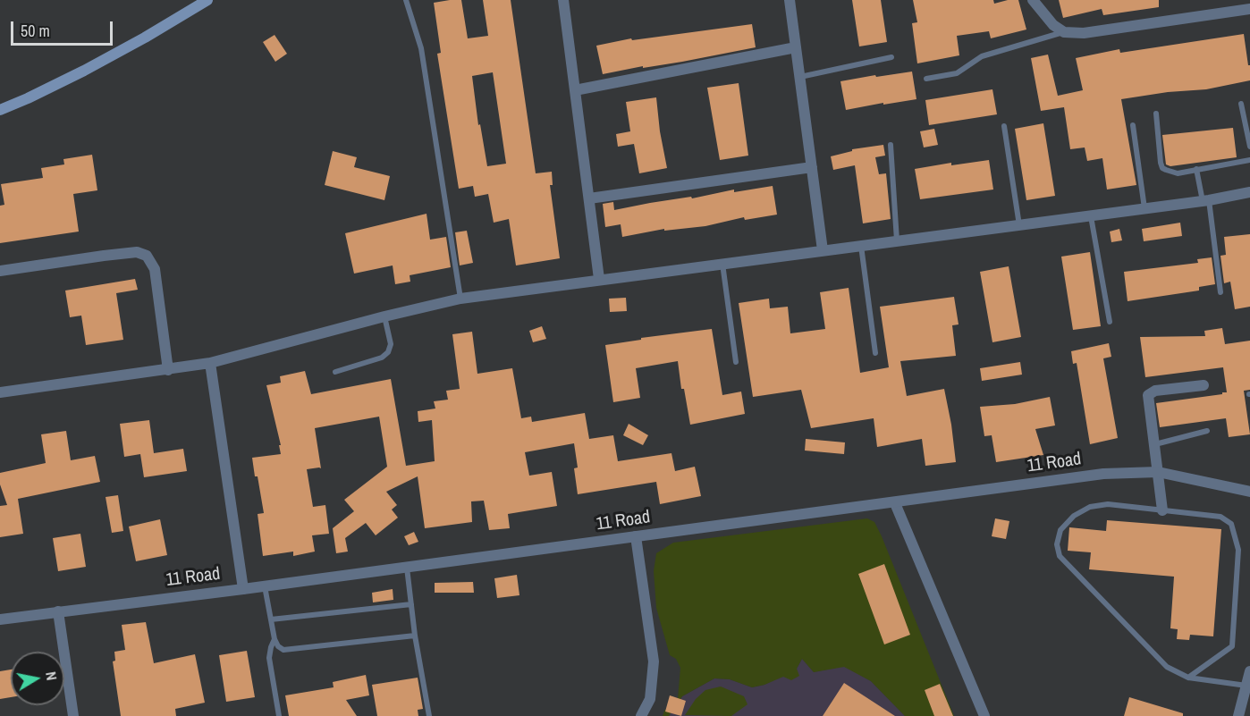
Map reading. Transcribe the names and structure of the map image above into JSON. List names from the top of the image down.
{
  "streets": {
    "street": ["11 Road"]
  },
  "scale_bar": "50 m",
  "north": "right"
}
